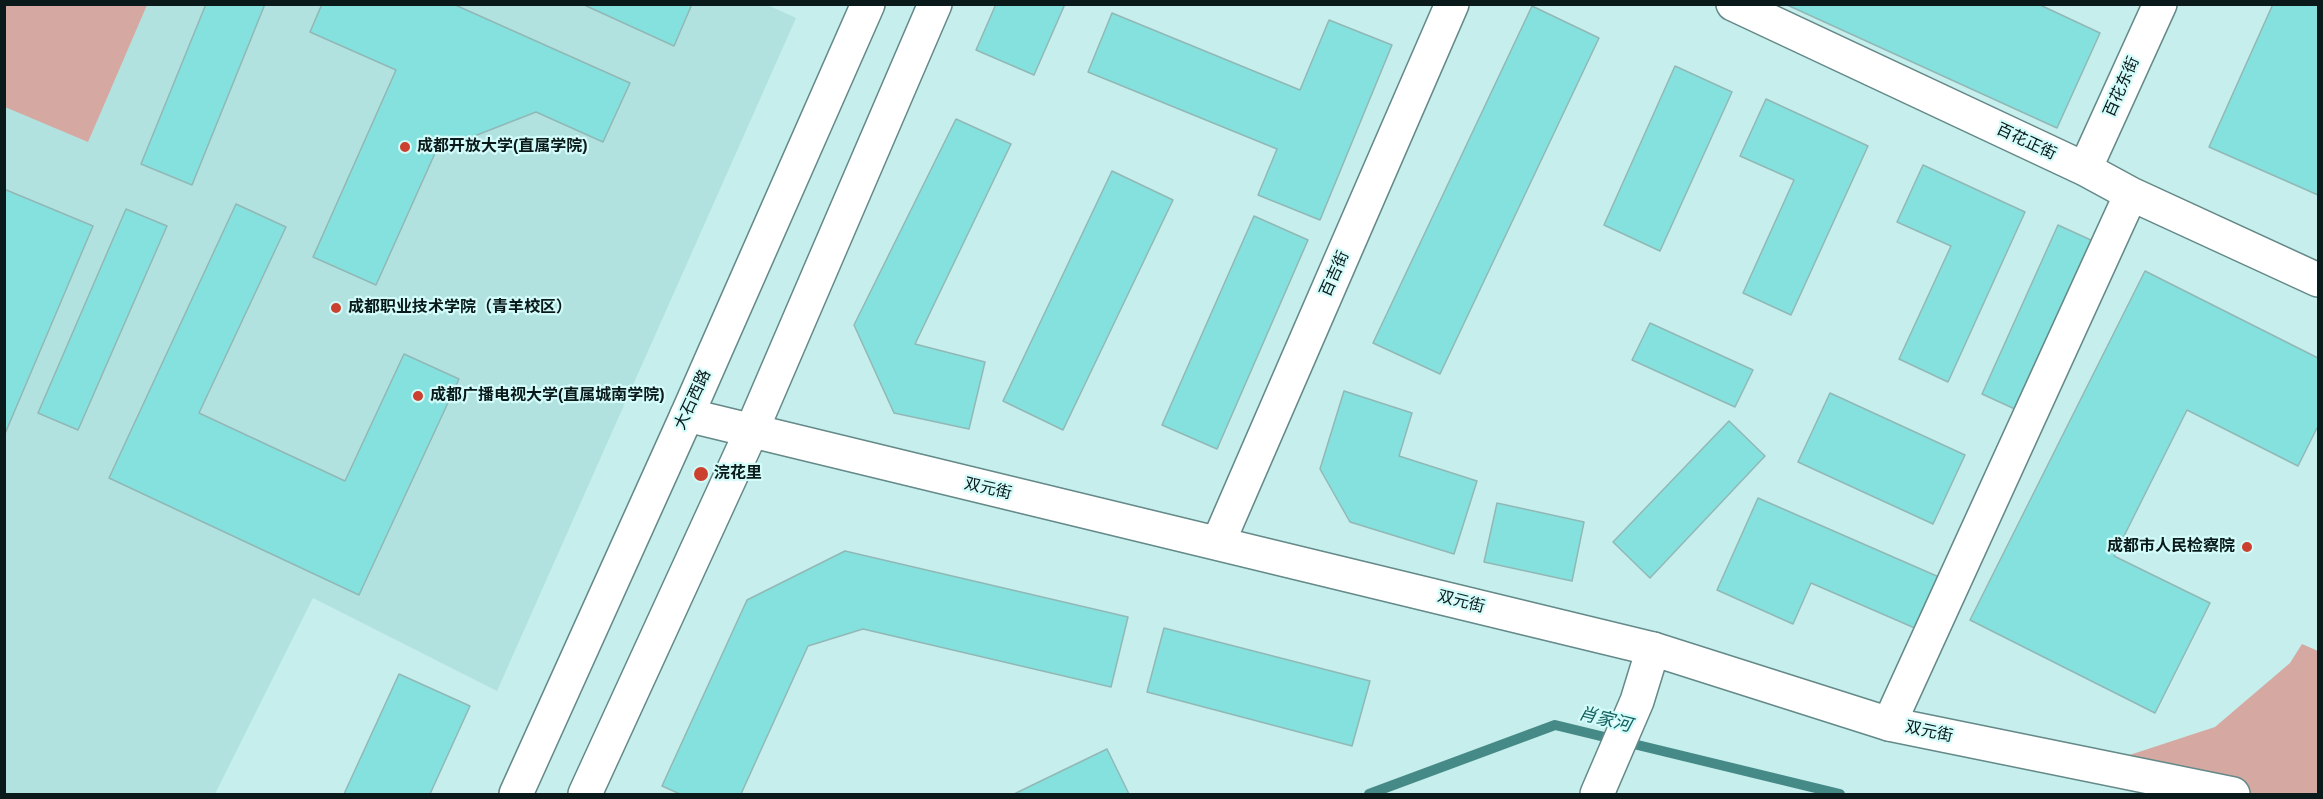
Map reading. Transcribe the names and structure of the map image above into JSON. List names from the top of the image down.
{
  "streets": {
    "main road": [
      "百花东街",
      "百花正街",
      "百吉街",
      "大石西路",
      "双元街"
    ]
  },
  "crossings": [
    ["百花东街", "百花正街"],
    ["百吉街", "双元街"],
    ["大石西路", "双元街"]
  ],
  "water": ["肖家河"],
  "places": [
    "成都开放大学(直属学院)",
    "成都职业技术学院（青羊校区）",
    "成都广播电视大学(直属城南学院)",
    "浣花里",
    "成都市人民检察院"
  ]
}
